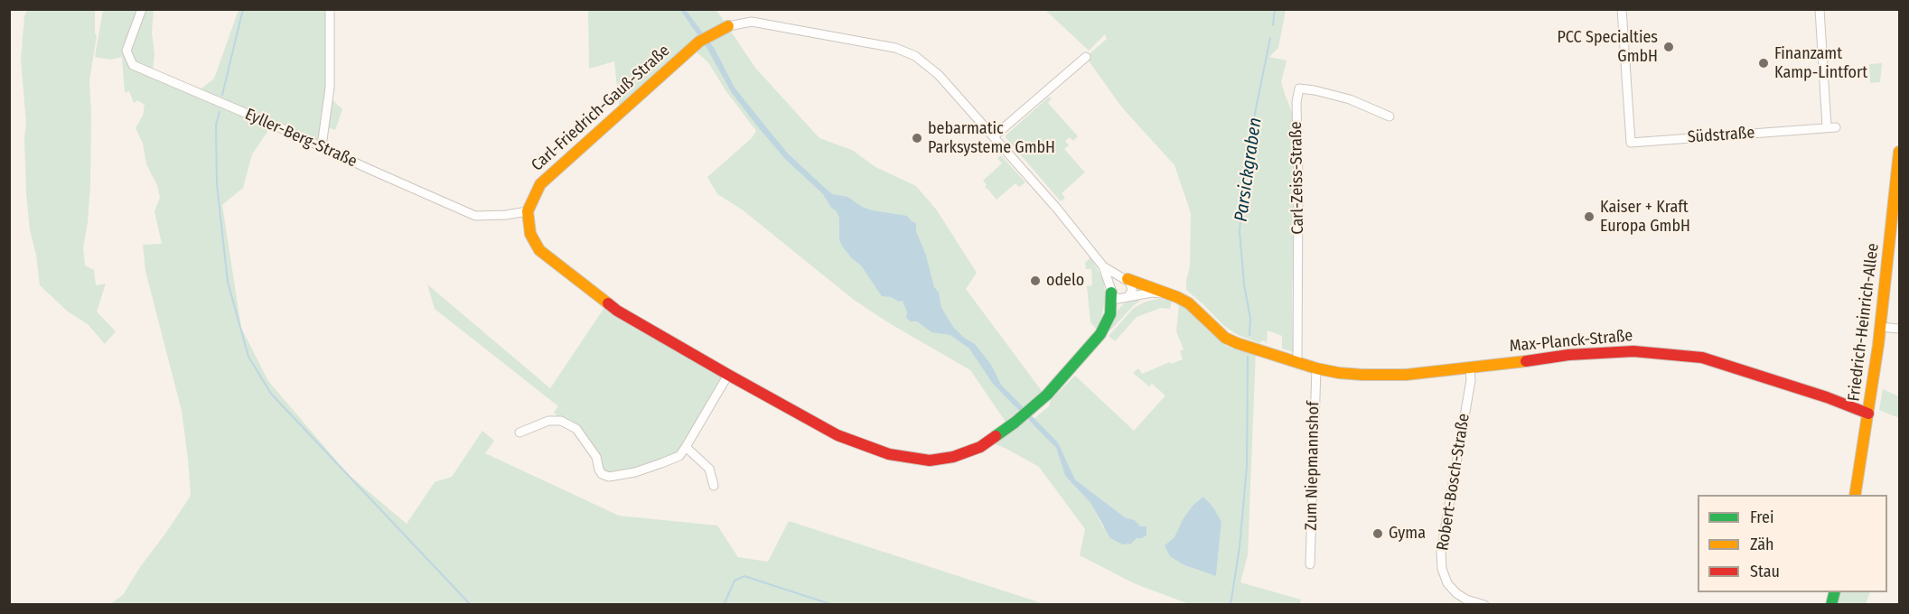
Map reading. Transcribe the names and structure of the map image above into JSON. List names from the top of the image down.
{
  "streets": {
    "street": [
      "Carl-Friedrich-Gauß-Straße",
      "Südstraße",
      "Eyller-Berg-Straße",
      "Carl-Zeiss-Straße",
      "Friedrich-Heinrich-Allee",
      "Max-Planck-Straße",
      "Zum Niepmannshof",
      "Robert-Bosch-Straße"
    ]
  },
  "crossings": [
    ["Carl-Friedrich-Gauß-Straße", "Eyller-Berg-Straße"],
    ["Carl-Friedrich-Gauß-Straße", "Max-Planck-Straße"],
    ["Carl-Zeiss-Straße", "Max-Planck-Straße"],
    ["Friedrich-Heinrich-Allee", "Max-Planck-Straße"],
    ["Max-Planck-Straße", "Zum Niepmannshof"],
    ["Max-Planck-Straße", "Robert-Bosch-Straße"]
  ],
  "water": ["Parsickgraben"],
  "places": [
    "PCC Specialties GmbH",
    "Finanzamt Kamp-Lintfort",
    "bebarmatic Parksysteme GmbH",
    "Kaiser + Kraft Europa GmbH",
    "odelo",
    "Gyma"
  ],
  "legend": ["Frei", "Zäh", "Stau"]
}
